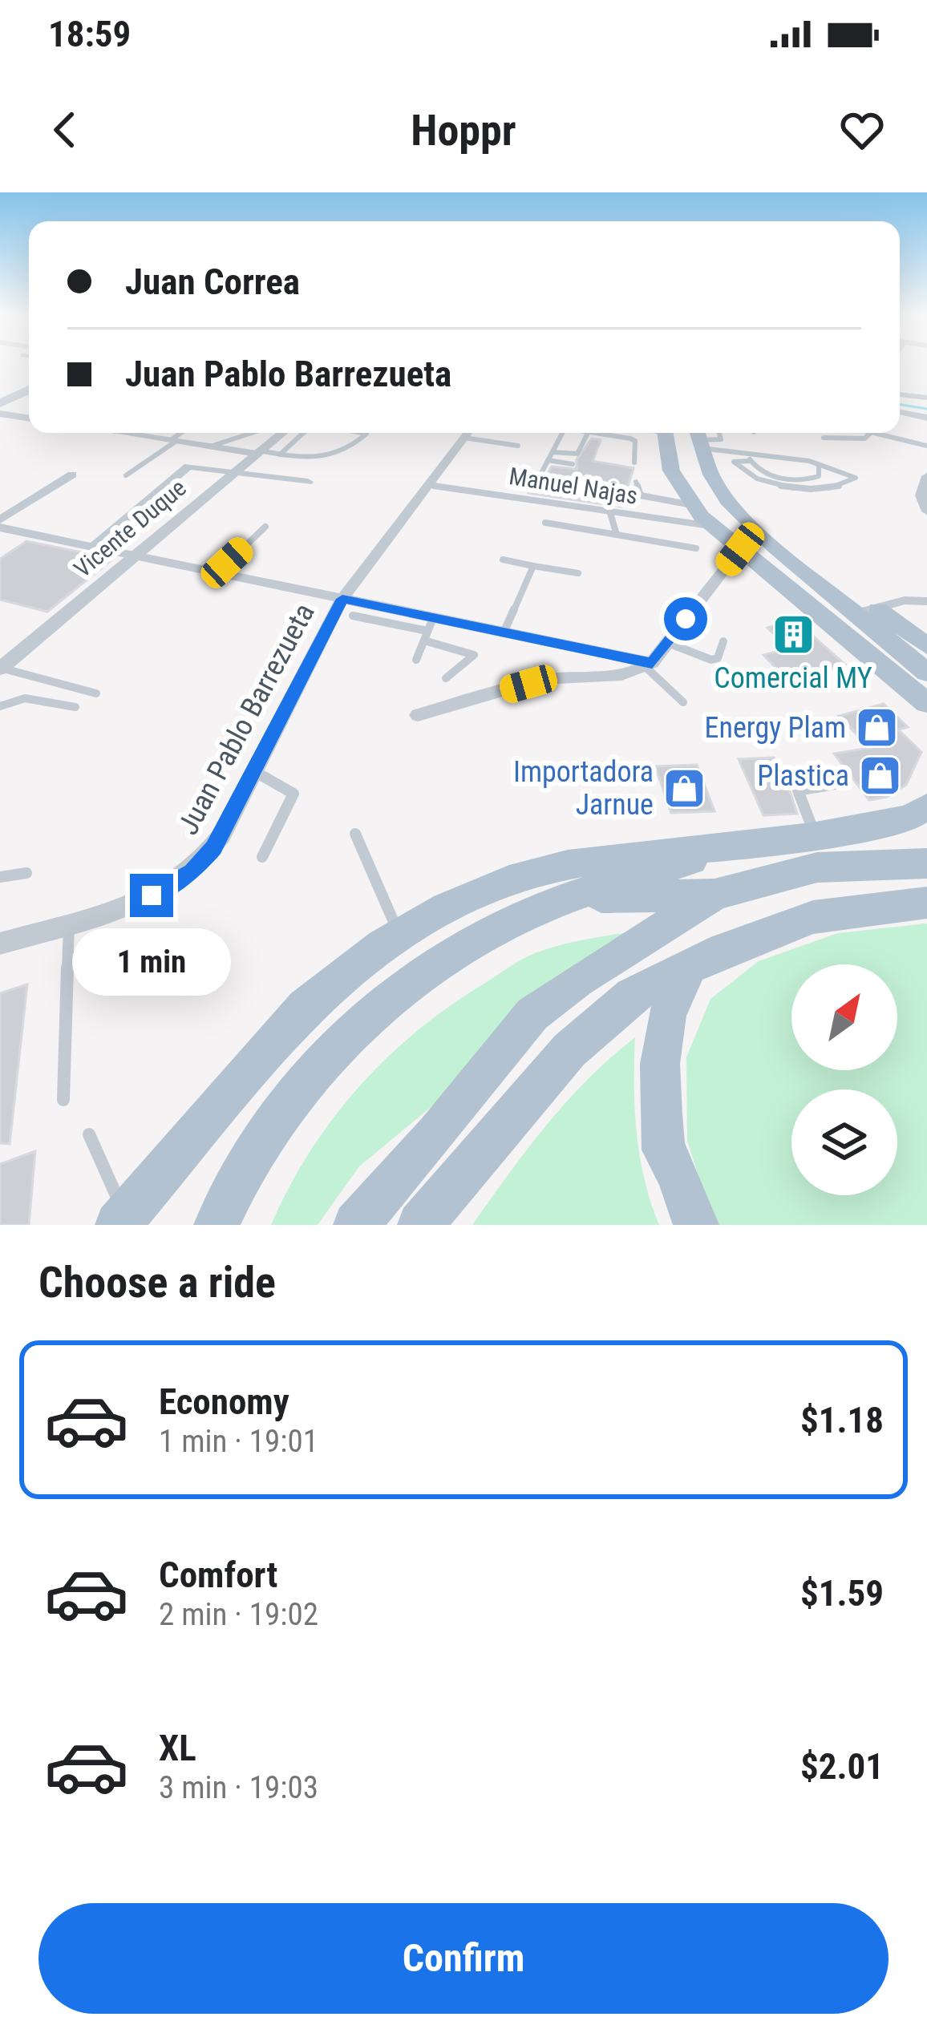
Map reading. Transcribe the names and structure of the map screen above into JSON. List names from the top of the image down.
{
  "streets": {
    "street": ["Vicente Duque", "Juan Pablo Barrezueta"],
    "lane": ["Manuel Najas"]
  },
  "crossings": [
    ["Manuel Najas", "Juan Pablo Barrezueta"]
  ],
  "places": {
    "building": ["Comercial MY"],
    "shop": ["Energy Plam", "Plastica", "Importadora Jarnue"]
  },
  "north": "top right",
  "page": {
    "status": "18:59",
    "header": "Hoppr",
    "banner": ["Juan Correa", "Juan Pablo Barrezueta"],
    "bubble": "1 min",
    "heading": "Choose a ride",
    "list": [
      {
        "name": "Economy",
        "note": "1 min · 19:01",
        "value": "$1.18"
      },
      {
        "name": "Comfort",
        "note": "2 min · 19:02",
        "value": "$1.59"
      },
      {
        "name": "XL",
        "note": "3 min · 19:03",
        "value": "$2.01"
      }
    ],
    "buttons": "Confirm"
  }
}
